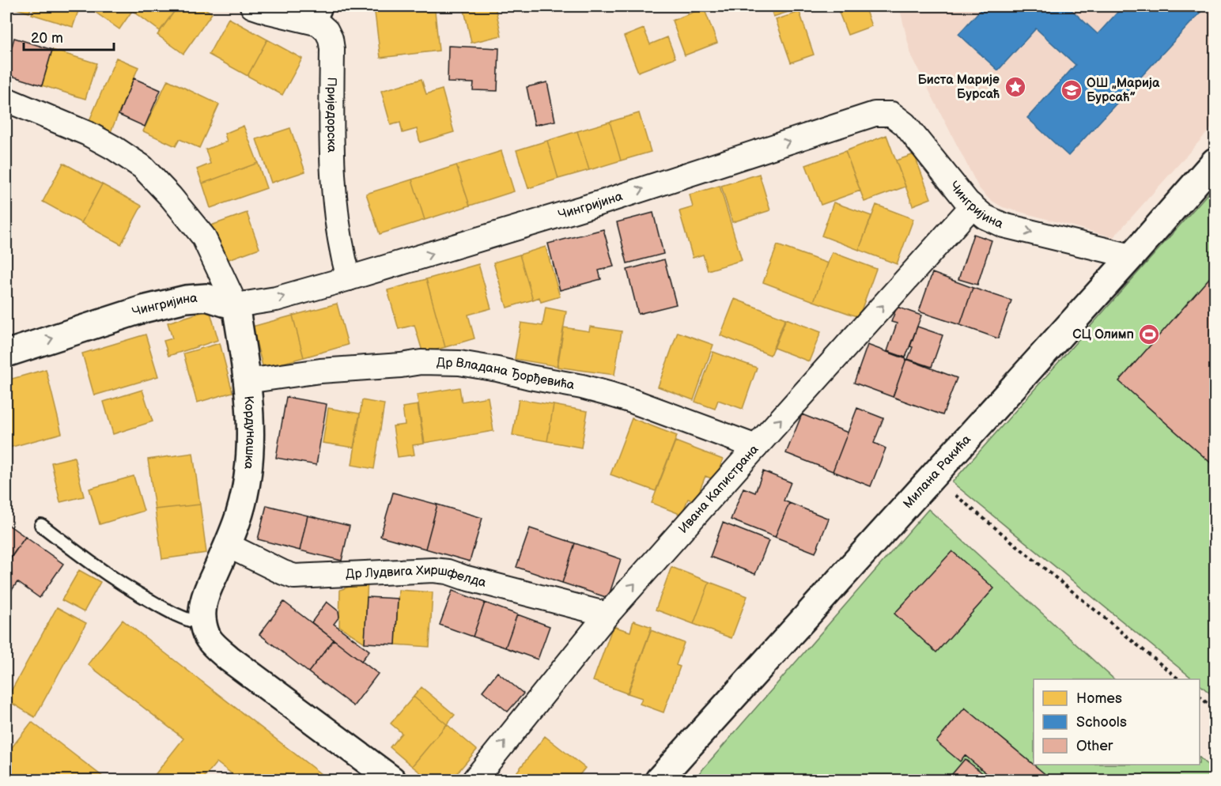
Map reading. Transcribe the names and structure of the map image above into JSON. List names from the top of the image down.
{
  "streets": {
    "street": [
      "Приједорска",
      "Чингријина",
      "Др Владана Ђорђевића",
      "Кордунашка",
      "Милана Ракића",
      "Ивана Капистрана",
      "Др Лудвига Хиршфелда"
    ]
  },
  "crossings": [
    ["Приједорска", "Чингријина"],
    ["Чингријина", "Кордунашка"],
    ["Чингријина", "Милана Ракића"],
    ["Чингријина", "Ивана Капистрана"],
    ["Др Владана Ђорђевића", "Кордунашка"],
    ["Др Владана Ђорђевића", "Ивана Капистрана"],
    ["Кордунашка", "Др Лудвига Хиршфелда"],
    ["Ивана Капистрана", "Др Лудвига Хиршфелда"]
  ],
  "one_way": ["Чингријина", "Ивана Капистрана"],
  "places": {
    "place": ["Биста Марије Бурсаћ"],
    "school or university": ["ОШ „Марија Бурсаћ”"],
    "sports": ["СЦ Олимп"]
  },
  "legend": ["Homes", "Schools", "Other"],
  "scale_bar": "20 m"
}
